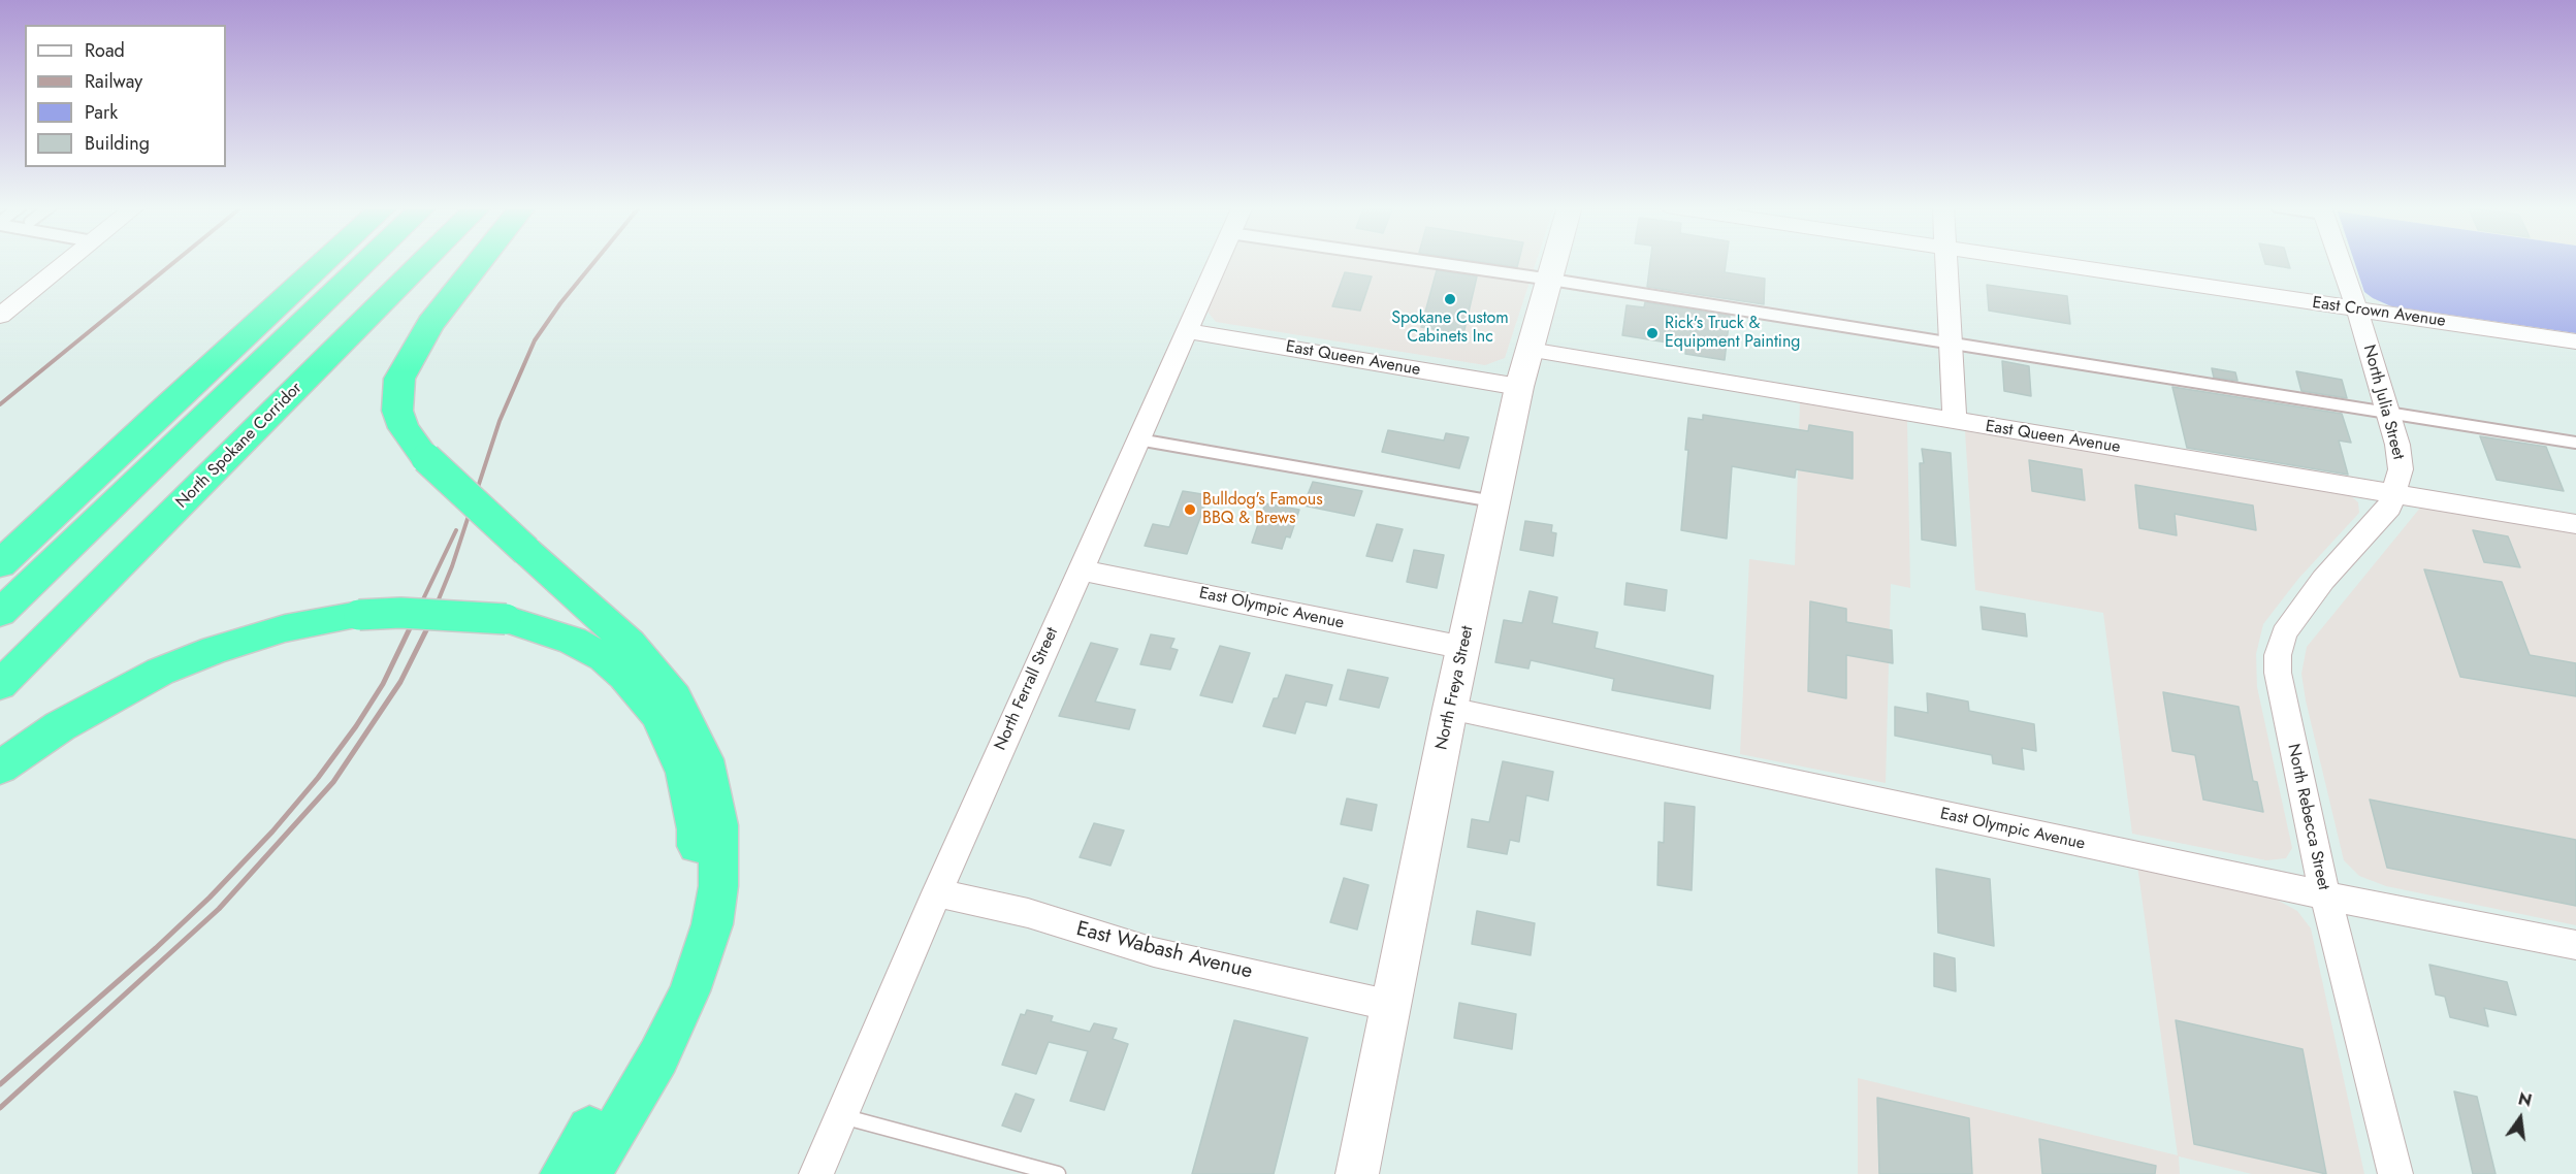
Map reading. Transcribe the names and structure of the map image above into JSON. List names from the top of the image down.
{
  "streets": {
    "highway": ["North Spokane Corridor"],
    "street": [
      "East Crown Avenue",
      "East Queen Avenue",
      "North Julia Street",
      "East Olympic Avenue",
      "North Freya Street",
      "North Ferrall Street",
      "North Rebecca Street",
      "East Wabash Avenue"
    ]
  },
  "crossings": [
    ["East Crown Avenue", "North Julia Street"],
    ["East Queen Avenue", "North Julia Street"],
    ["East Queen Avenue", "North Freya Street"],
    ["East Queen Avenue", "North Ferrall Street"],
    ["East Queen Avenue", "North Rebecca Street"],
    ["North Julia Street", "North Rebecca Street"],
    ["East Olympic Avenue", "North Freya Street"],
    ["East Olympic Avenue", "North Ferrall Street"],
    ["East Olympic Avenue", "North Rebecca Street"],
    ["North Freya Street", "East Wabash Avenue"],
    ["North Ferrall Street", "East Wabash Avenue"]
  ],
  "places": ["Spokane Custom Cabinets Inc", "Rick's Truck & Equipment Painting", "Bulldog's Famous BBQ & Brews"],
  "legend": [
    "Road",
    "Railway",
    "Park",
    "Building"
  ],
  "north": "top"
}
